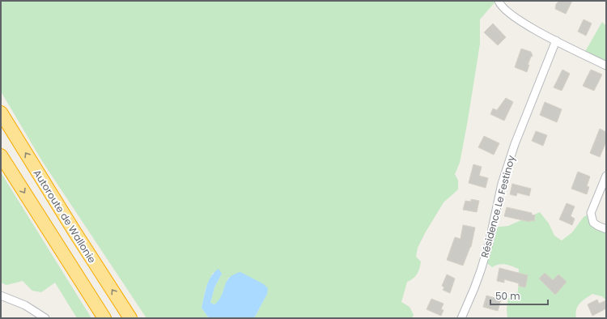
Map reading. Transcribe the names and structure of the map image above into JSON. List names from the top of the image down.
{
  "streets": {
    "highway": ["Autoroute de Wallonie"],
    "street": ["Résidence Le Festinoy"]
  },
  "scale_bar": "50 m"
}
